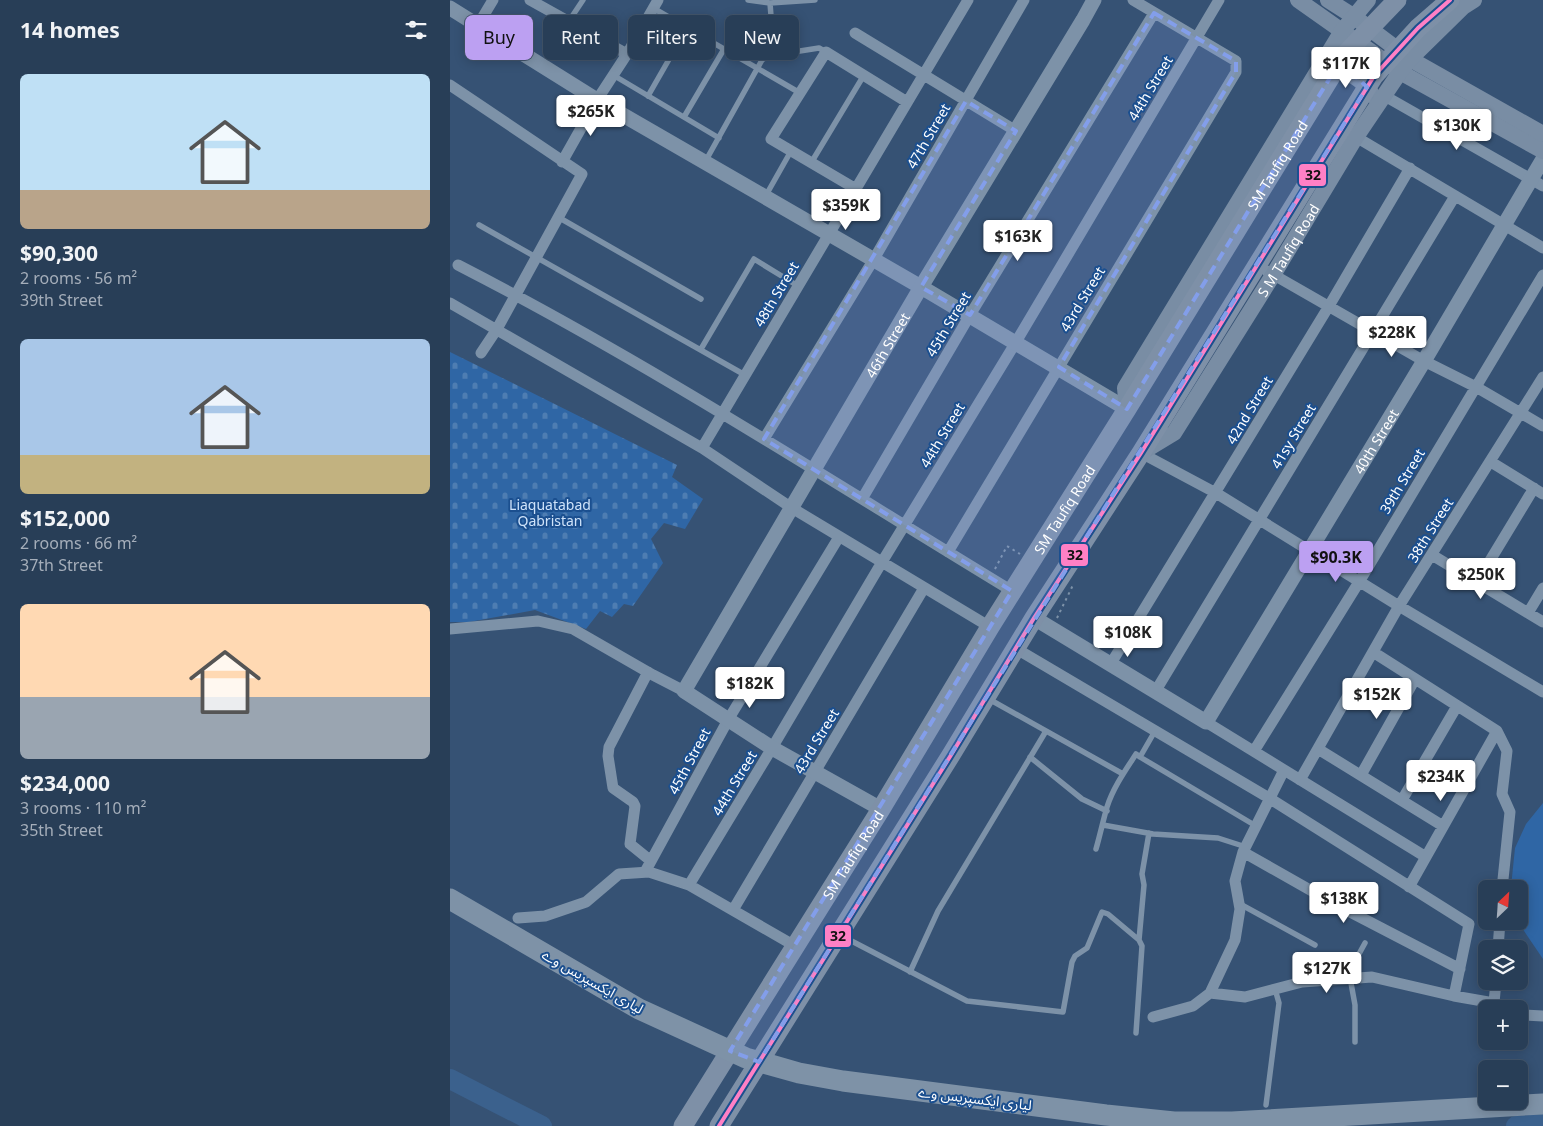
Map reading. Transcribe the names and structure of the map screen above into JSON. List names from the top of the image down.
{
  "streets": {
    "highway": ["SM Taufiq Road", "لیاری ایکسپریس وے"],
    "main road": ["S M Taufiq Road"],
    "street": [
      "44th Street",
      "47th Street",
      "48th Street",
      "43rd Street",
      "45th Street",
      "46th Street",
      "42nd Street",
      "41sy Street",
      "40th Street",
      "39th Street",
      "38th Street"
    ]
  },
  "crossings": [
    ["44th Street", "43rd Street"]
  ],
  "parks": ["Liaquatabad Qabristan"],
  "lines": ["transit line 32"],
  "north": "top right",
  "page": {
    "heading": "14 homes",
    "chip": [
      "Buy",
      "Rent",
      "Filters",
      "New"
    ],
    "price": [
      "$117K",
      "$265K",
      "$130K",
      "$359K",
      "$163K",
      "$228K",
      "$90.3K",
      "$250K",
      "$108K",
      "$182K",
      "$152K",
      "$234K",
      "$138K",
      "$127K"
    ],
    "list": [
      {
        "name": "$90,300",
        "note": "2 rooms · 56 m² · 39th Street"
      },
      {
        "name": "$152,000",
        "note": "2 rooms · 66 m² · 37th Street"
      },
      {
        "name": "$234,000",
        "note": "3 rooms · 110 m² · 35th Street"
      }
    ],
    "map_buttons": ["+", "−"]
  }
}
